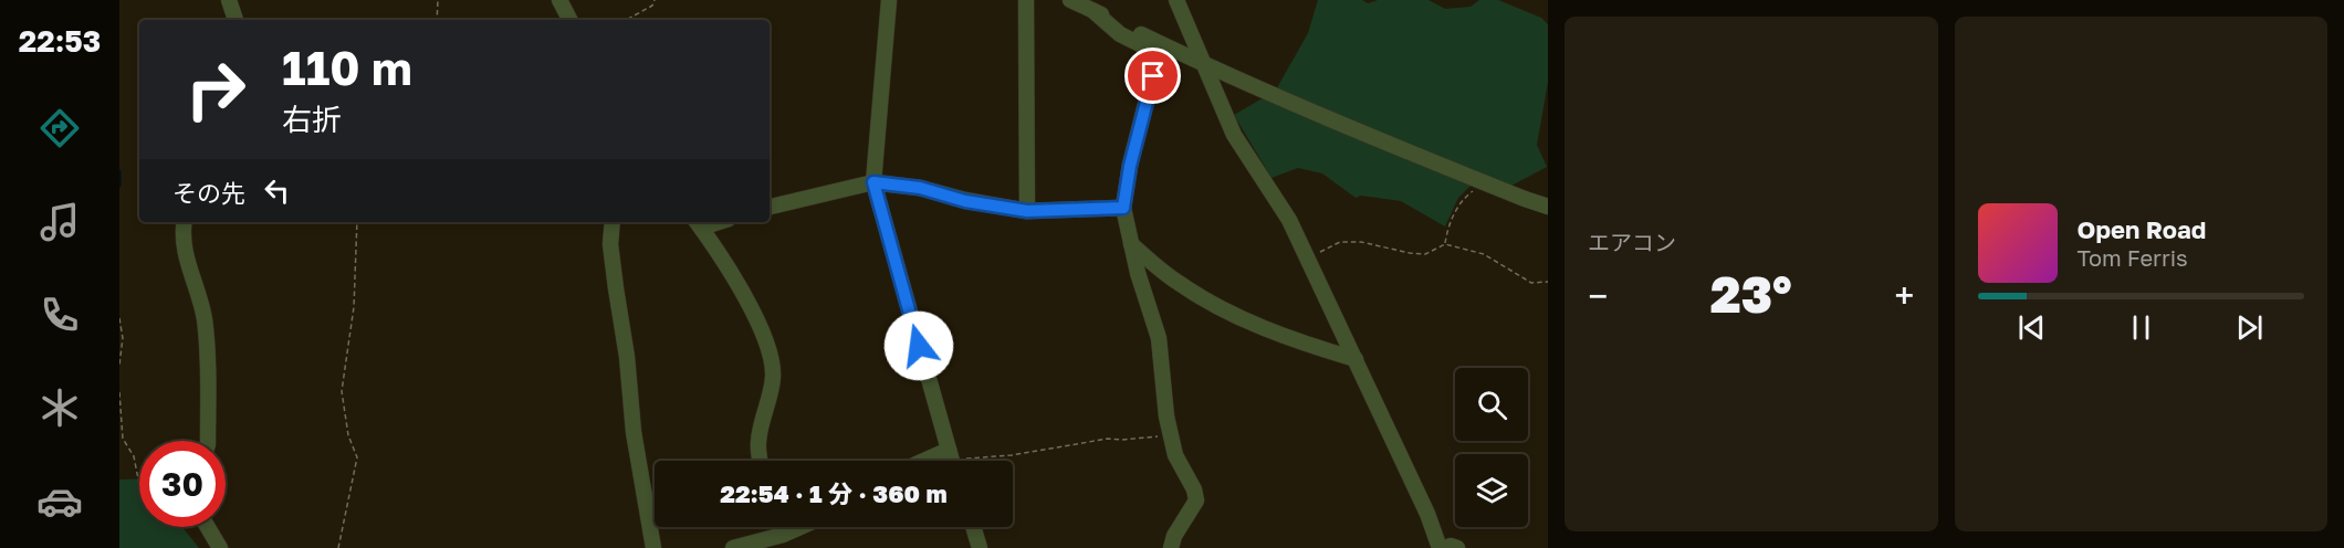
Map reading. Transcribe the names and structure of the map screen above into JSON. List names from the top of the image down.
{
  "page": {
    "tabs": "22:53",
    "tile": "エアコン",
    "turn": ["110 m", "右折"],
    "then": "その先",
    "song": ["Open Road", "Tom Ferris"],
    "heat": ["−", "23°", "+"],
    "limit": "30",
    "trip": "22:54 · 1 分 · 360 m"
  }
}
